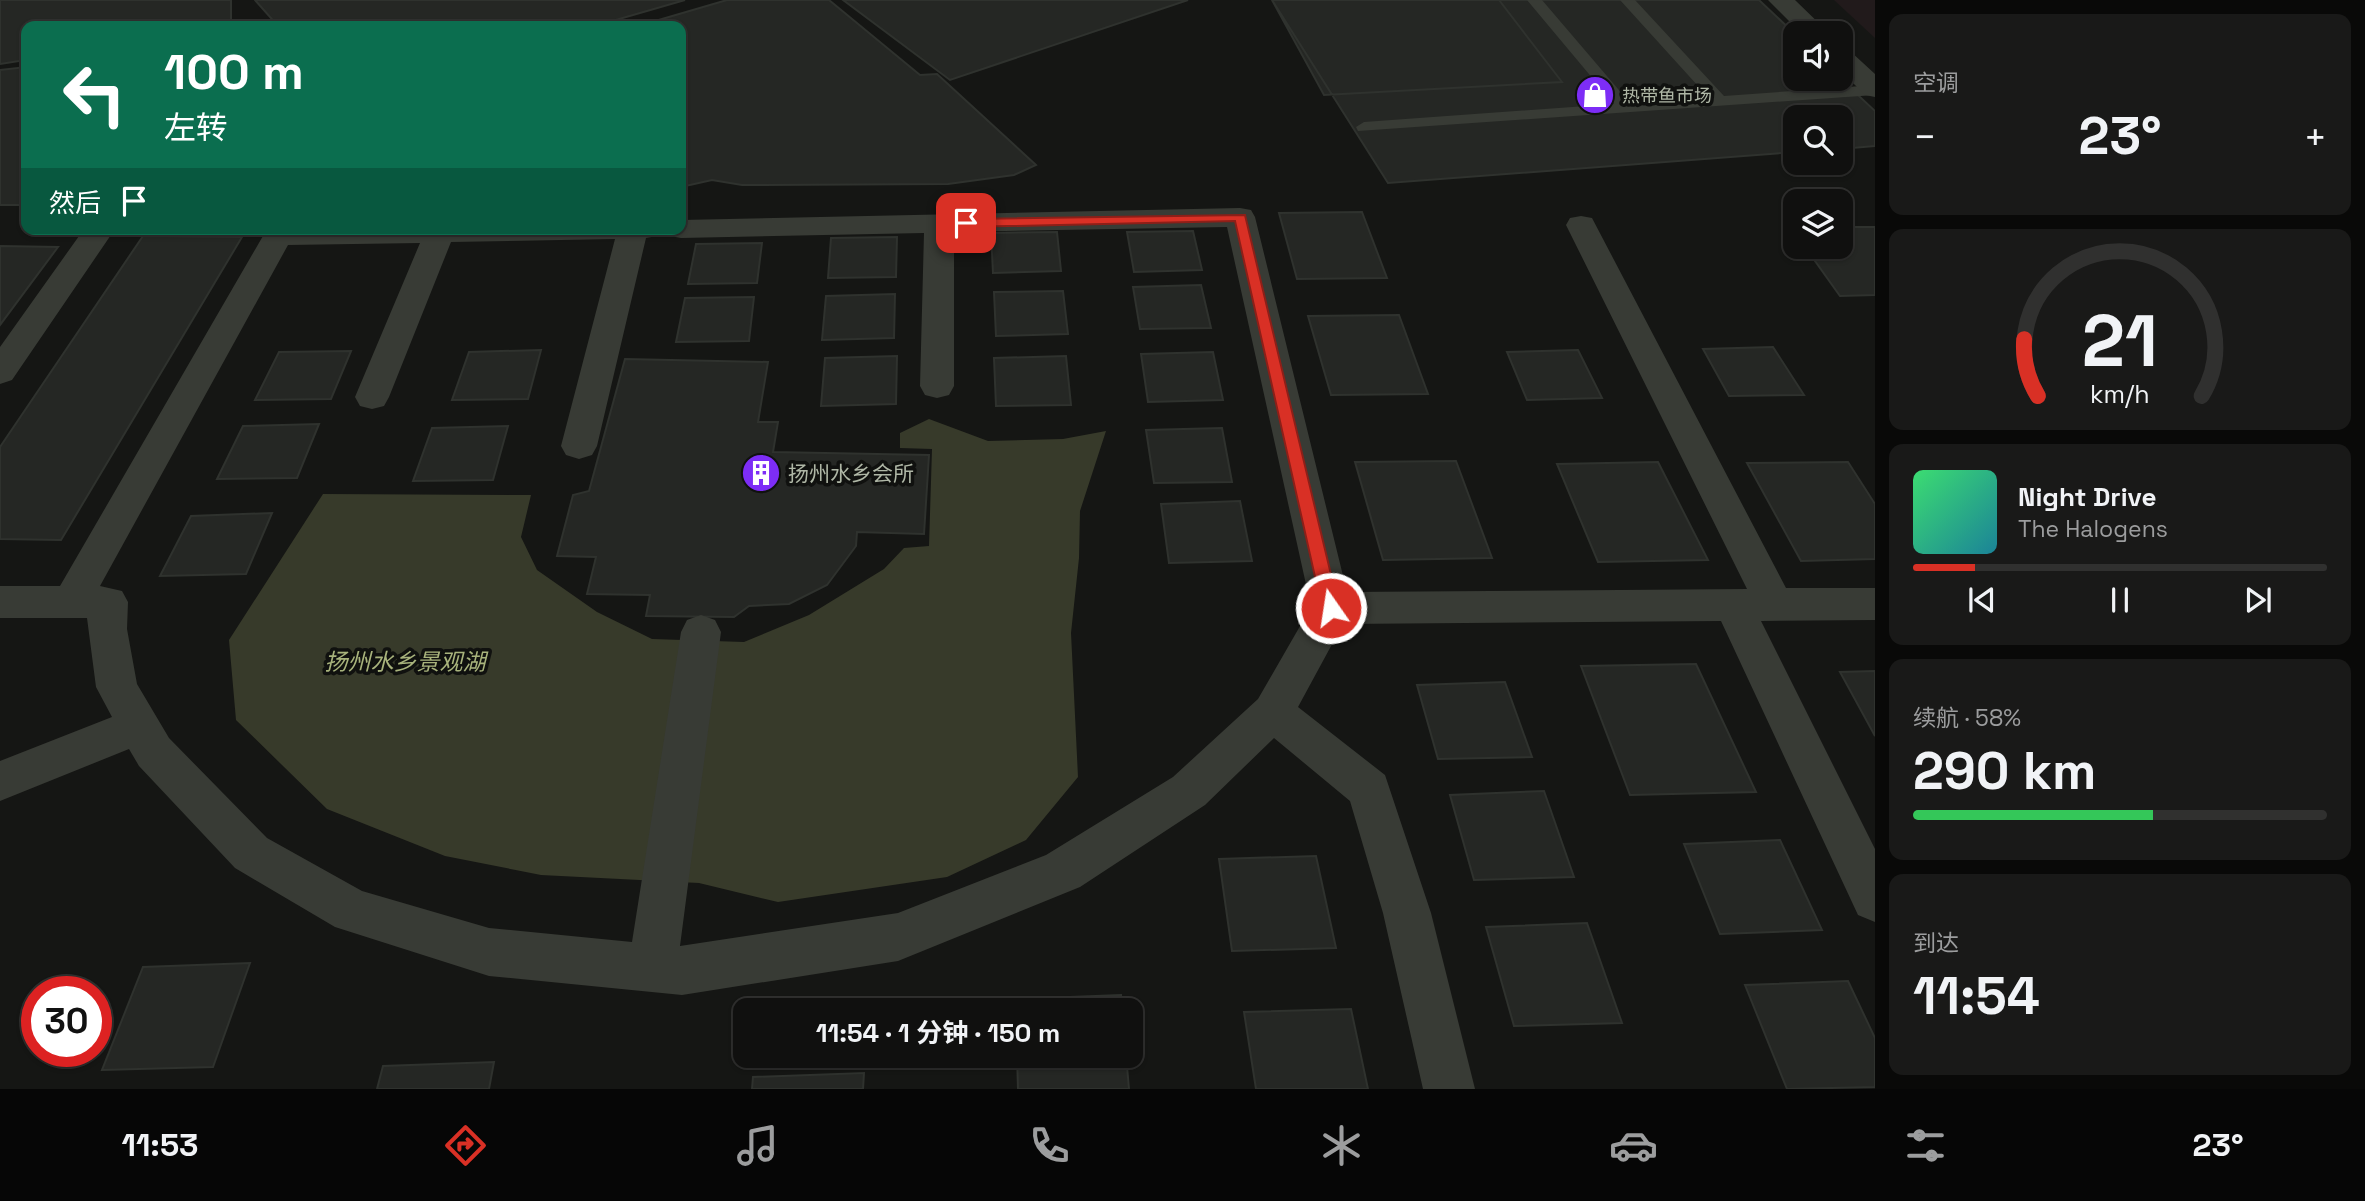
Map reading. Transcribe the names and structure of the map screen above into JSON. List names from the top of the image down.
{
  "water": ["扬州水乡景观湖"],
  "places": {
    "shop": ["热带鱼市场"],
    "building": ["扬州水乡会所"]
  },
  "page": {
    "tile": [
      "空调",
      ["续航 · 58%", "290 km"],
      ["到达", "11:54"]
    ],
    "turn": ["100 m", "左转"],
    "heat": ["−", "23°", "+"],
    "then": "然后",
    "song": ["Night Drive", "The Halogens"],
    "limit": "30",
    "trip": "11:54 · 1 分钟 · 150 m",
    "tabs": ["11:53", "23°"],
    "gauge": ["21", "km/h"]
  }
}
